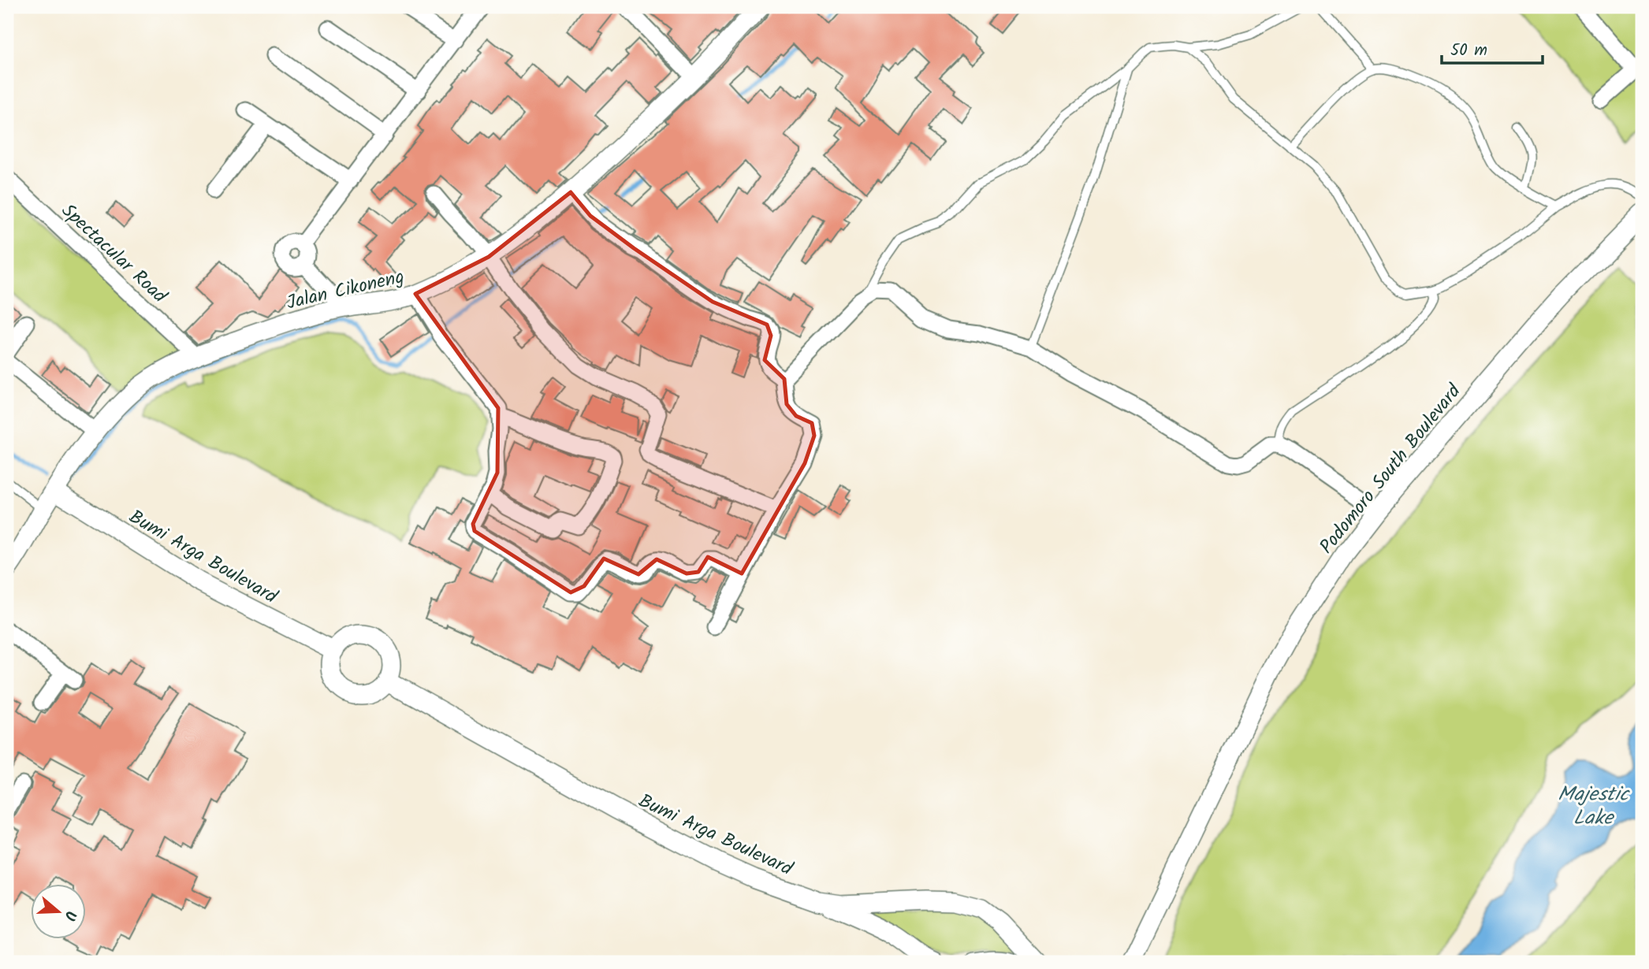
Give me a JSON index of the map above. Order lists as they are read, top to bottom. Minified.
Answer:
{"streets":{"street":["Spectacular Road","Jalan Cikoneng","Podomoro South Boulevard","Bumi Arga Boulevard"]},"crossings":[["Spectacular Road","Jalan Cikoneng"],["Jalan Cikoneng","Bumi Arga Boulevard"]],"water":["Majestic Lake"],"scale_bar":"50 m","north":"right"}
